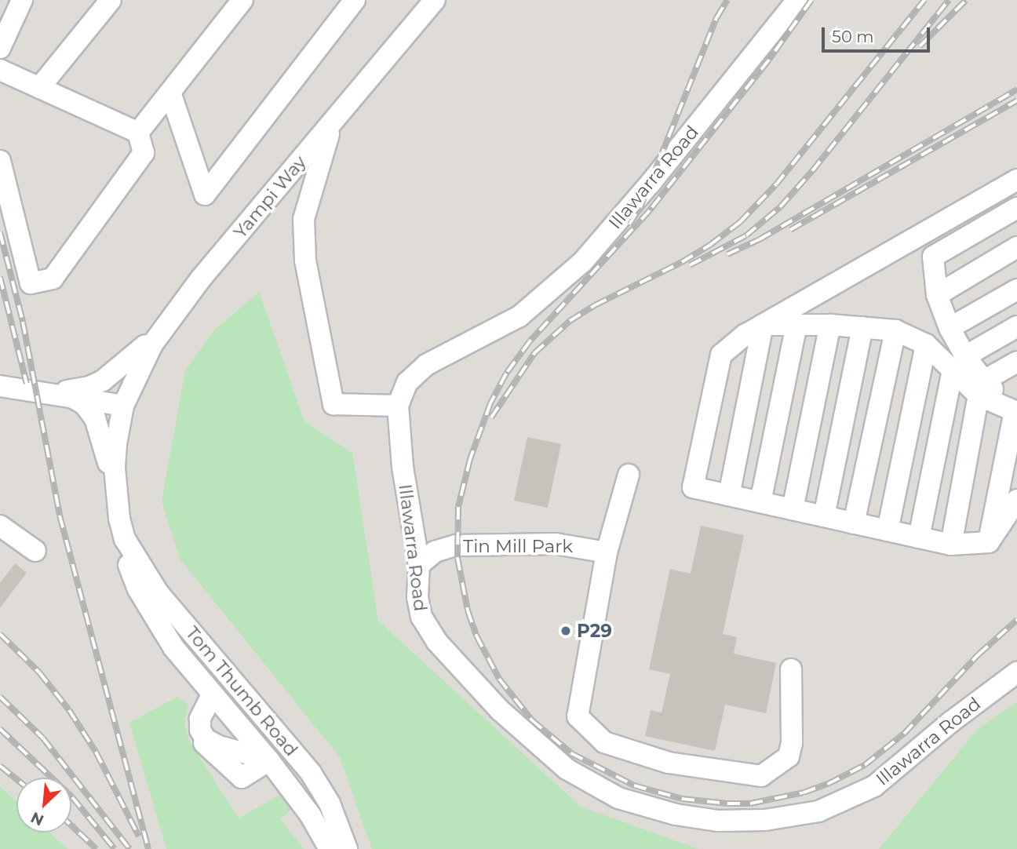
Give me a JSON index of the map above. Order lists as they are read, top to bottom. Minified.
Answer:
{"streets":{"street":["Illawarra Road","Yampi Way","Tin Mill Park","Tom Thumb Road"]},"crossings":[["Illawarra Road","Tin Mill Park"],["Yampi Way","Tom Thumb Road"]],"places":["P29"],"scale_bar":"50 m","north":"bottom left"}
